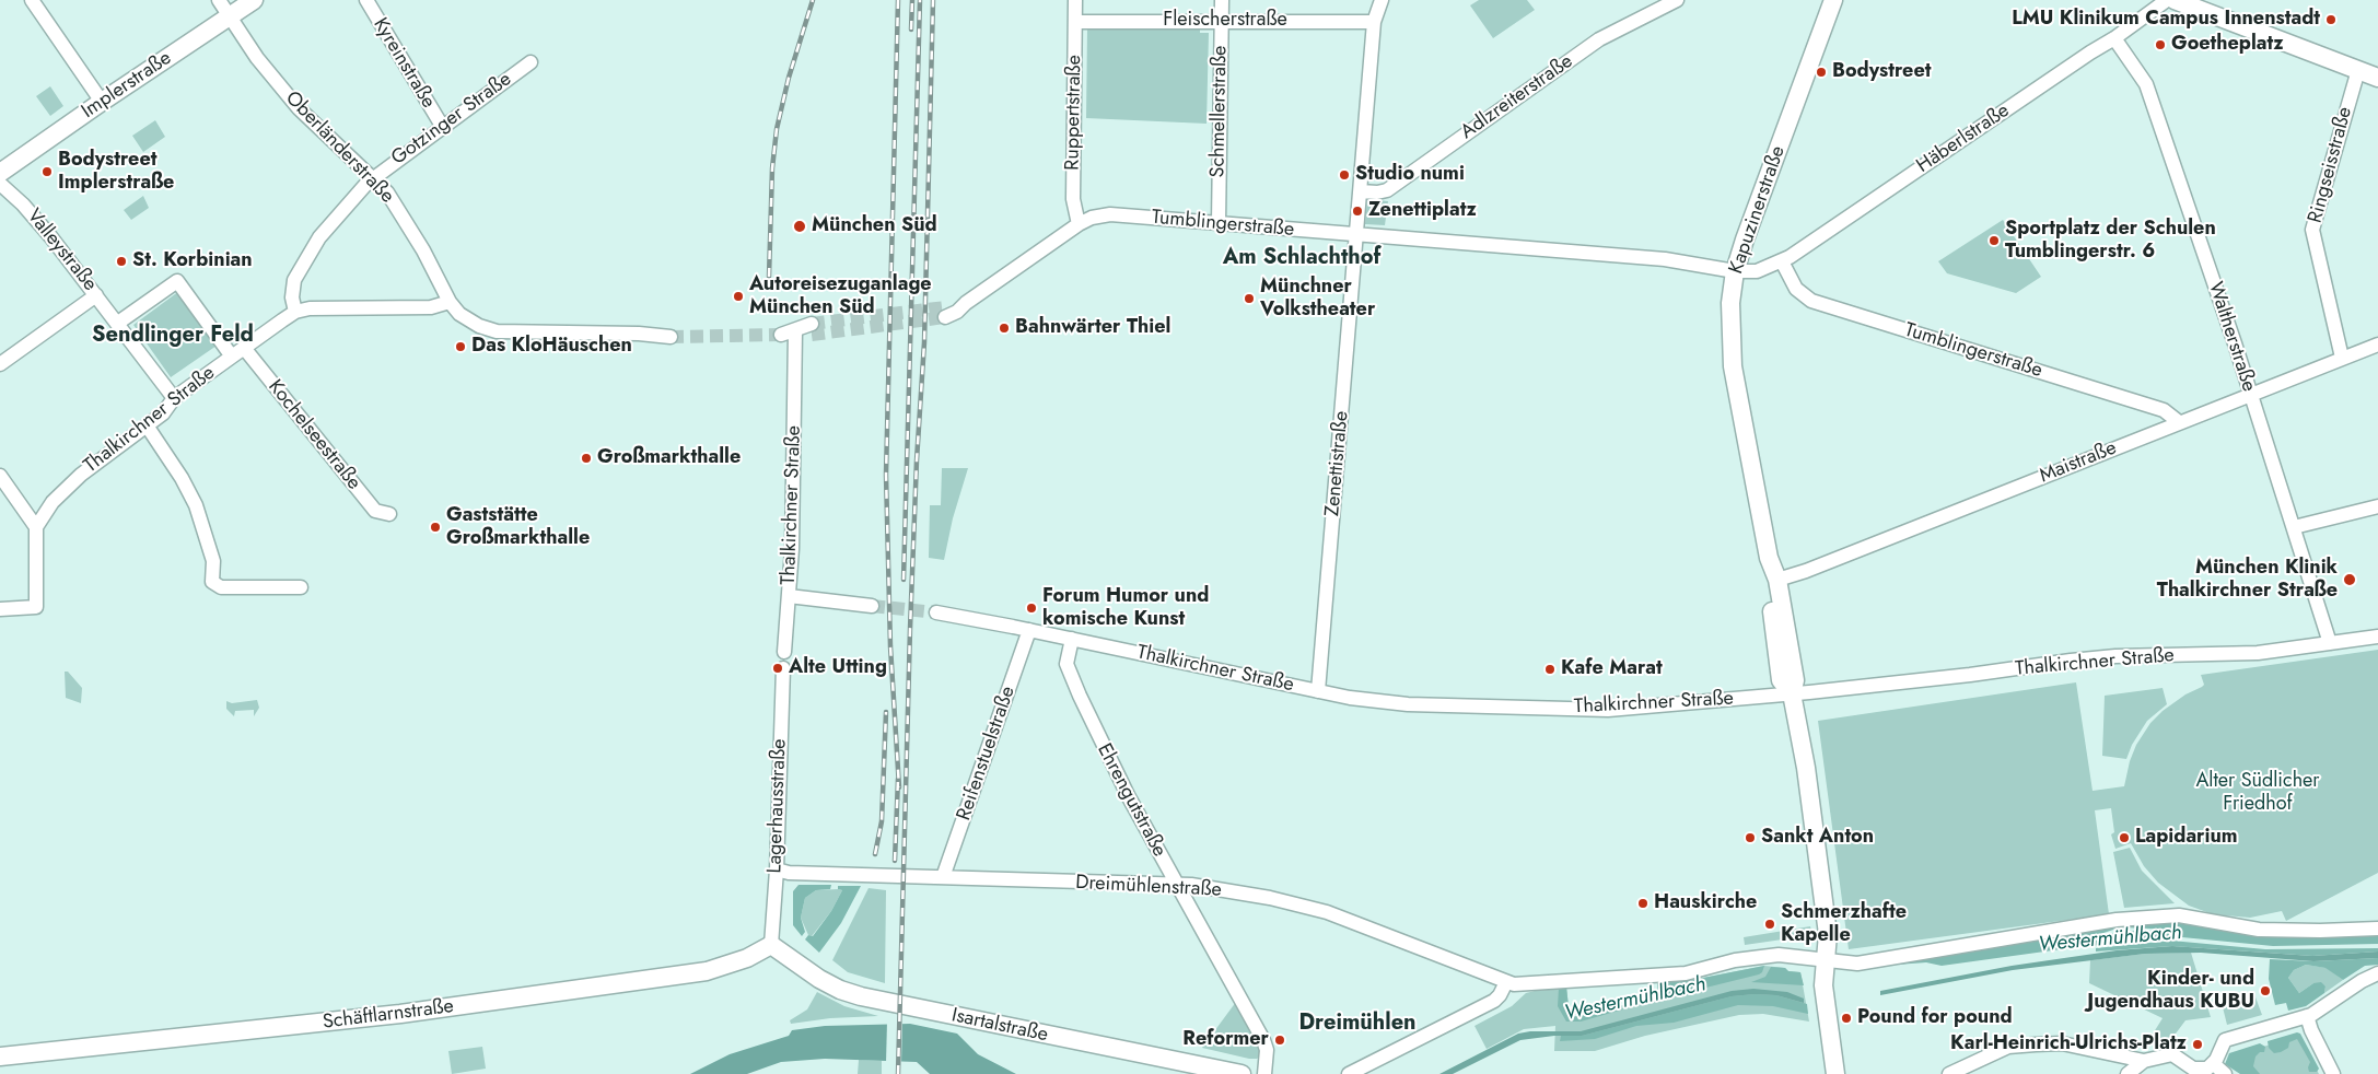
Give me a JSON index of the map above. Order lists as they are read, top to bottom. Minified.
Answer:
{"streets":{"main road":["Implerstraße","Kapuzinerstraße","Schäftlarnstraße","Isartalstraße"],"street":["Fleischerstraße","Kyreinstraße","Adlzreiterstraße","Schmellerstraße","Ruppertstraße","Gotzinger Straße","Häberlstraße","Oberländerstraße","Ringseisstraße","Tumblingerstraße","Valleystraße","Waltherstraße","Thalkirchner Straße","Kochelseestraße","Maistraße","Zenettistraße","Reifenstuelstraße","Ehrengutstraße","Lagerhausstraße","Dreimühlenstraße"]},"crossings":[["Fleischerstraße","Schmellerstraße"],["Fleischerstraße","Ruppertstraße"],["Kyreinstraße","Gotzinger Straße"],["Implerstraße","Oberländerstraße"],["Schmellerstraße","Tumblingerstraße"],["Ruppertstraße","Tumblingerstraße"],["Gotzinger Straße","Oberländerstraße"],["Gotzinger Straße","Thalkirchner Straße"],["Häberlstraße","Kapuzinerstraße"],["Häberlstraße","Tumblingerstraße"],["Häberlstraße","Waltherstraße"],["Oberländerstraße","Thalkirchner Straße"],["Ringseisstraße","Maistraße"],["Kapuzinerstraße","Tumblingerstraße"],["Kapuzinerstraße","Thalkirchner Straße"],["Kapuzinerstraße","Maistraße"],["Tumblingerstraße","Maistraße"],["Tumblingerstraße","Zenettistraße"],["Valleystraße","Thalkirchner Straße"],["Waltherstraße","Thalkirchner Straße"],["Waltherstraße","Maistraße"],["Thalkirchner Straße","Kochelseestraße"],["Thalkirchner Straße","Zenettistraße"],["Thalkirchner Straße","Reifenstuelstraße"],["Thalkirchner Straße","Ehrengutstraße"],["Reifenstuelstraße","Dreimühlenstraße"],["Ehrengutstraße","Dreimühlenstraße"],["Lagerhausstraße","Dreimühlenstraße"],["Lagerhausstraße","Schäftlarnstraße"],["Lagerhausstraße","Isartalstraße"],["Schäftlarnstraße","Isartalstraße"]],"districts":["Am Schlachthof","Sendlinger Feld","Dreimühlen"],"water":["Westermühlbach"],"parks":["Alter Südlicher Friedhof"],"places":["LMU Klinikum Campus Innenstadt","Goetheplatz","Bodystreet","Bodystreet Implerstraße","Studio numi","Zenettiplatz","München Süd","Sportplatz der Schulen Tumblingerstr. 6","St. Korbinian","Autoreisezuganlage München Süd","Münchner Volkstheater","Bahnwärter Thiel","Das KloHäuschen","Großmarkthalle","Gaststätte Großmarkthalle","München Klinik Thalkirchner Straße","Forum Humor und komische Kunst","Alte Utting","Kafe Marat","Sankt Anton","Lapidarium","Hauskirche","Schmerzhafte Kapelle","Kinder- und Jugendhaus KUBU","Pound for pound","Reformer","Karl-Heinrich-Ulrichs-Platz"]}
